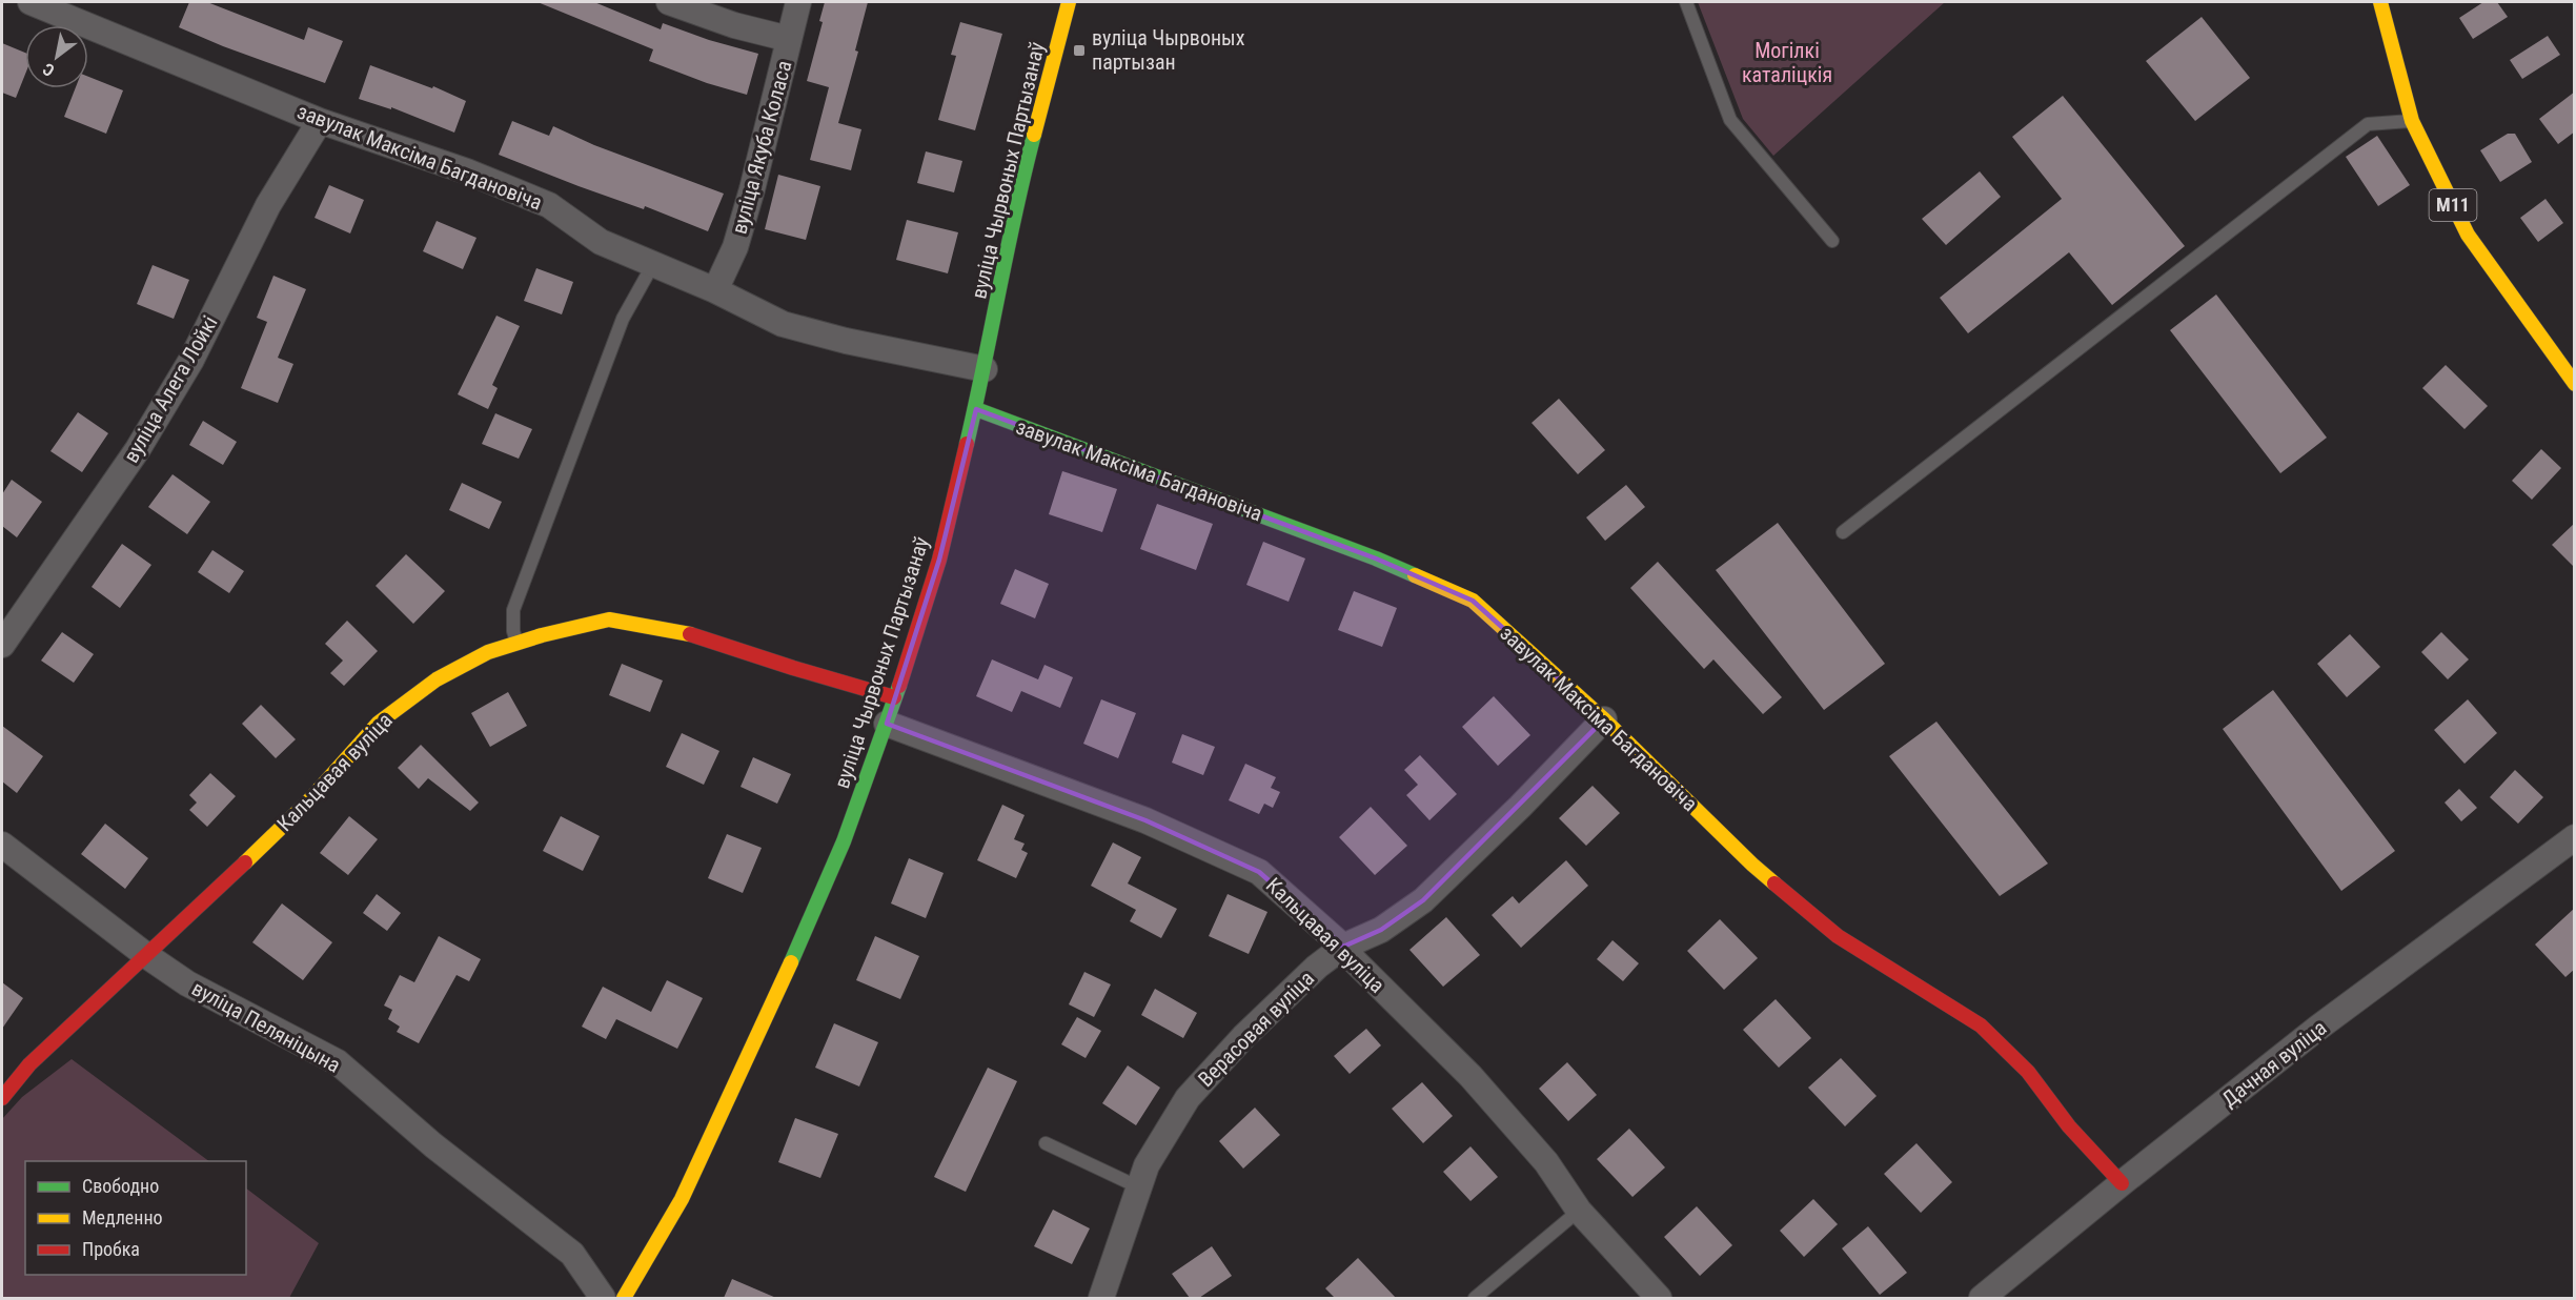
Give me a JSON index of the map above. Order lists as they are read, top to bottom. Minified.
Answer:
{"streets":{"main road":["завулак Максіма Багдановіча","вуліца Чырвоных Партызанаў","М11","Кальцавая вуліца"],"street":["вуліца Якуба Коласа","вуліца Алега Лойкі","вуліца Пеляніцына","Верасовая вуліца","Дачная вуліца"]},"crossings":[["вуліца Якуба Коласа","завулак Максіма Багдановіча"],["завулак Максіма Багдановіча","вуліца Чырвоных Партызанаў"],["завулак Максіма Багдановіча","вуліца Алега Лойкі"],["завулак Максіма Багдановіча","Верасовая вуліца"],["завулак Максіма Багдановіча","Дачная вуліца"],["вуліца Чырвоных Партызанаў","Кальцавая вуліца"],["Кальцавая вуліца","вуліца Пеляніцына"],["Кальцавая вуліца","Верасовая вуліца"]],"parks":["Могілкі каталіцкія"],"places":{"transit":["вуліца Чырвоных партызан"]},"legend":["Свободно","Медленно","Пробка"],"north":"bottom left"}
